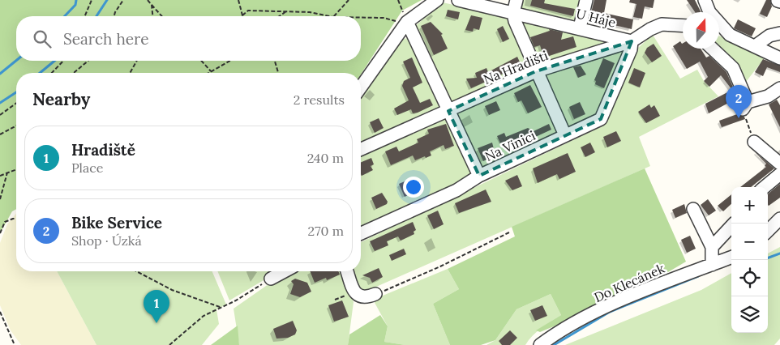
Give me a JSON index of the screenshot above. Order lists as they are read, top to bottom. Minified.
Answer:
{"streets":{"street":["U Háje","Na Hradišti","Na Vinici","Do Klecánek"]},"crossings":[["U Háje","Na Hradišti"],["U Háje","Na Vinici"],["Na Hradišti","Na Vinici"]],"north":"top","page":{"search":"Search here","heading":["Nearby","2 results"],"pins":["2","1"],"list":[{"mark":"1","name":"Hradiště","note":"Place","value":"240 m"},{"mark":"2","name":"Bike Service","note":"Shop · Úzká","value":"270 m"}],"map_buttons":["+","−"]}}
